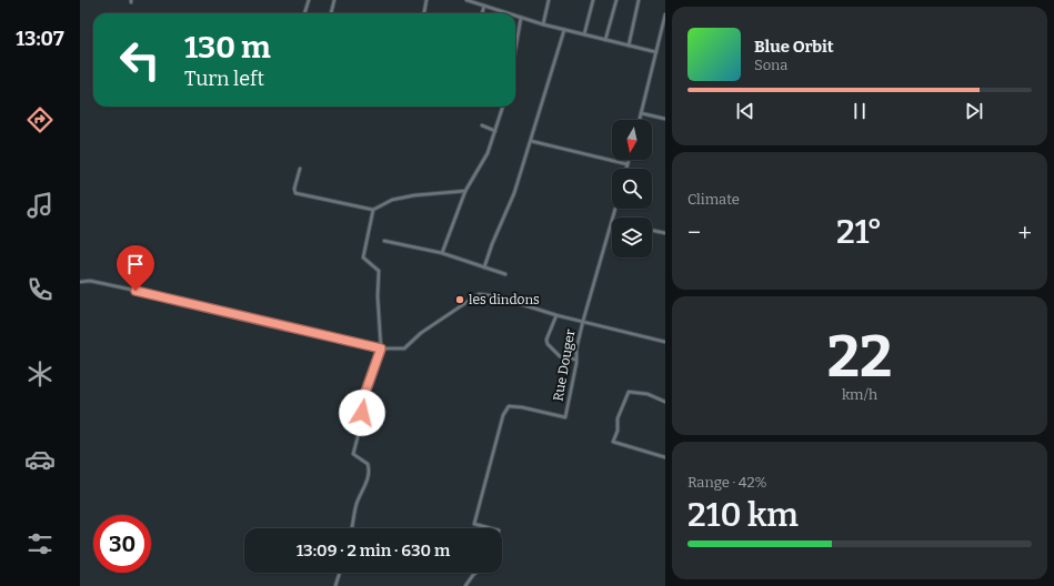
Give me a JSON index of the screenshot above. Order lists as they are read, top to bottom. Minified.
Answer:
{"streets":{"street":["Rue Douger"]},"places":["les dindons"],"north":"bottom","page":{"tabs":"13:07","turn":["130 m","Turn left"],"song":["Blue Orbit","Sona"],"tile":["Climate",["22","km/h"],["Range · 42%","210 km"]],"heat":["−","21°","+"],"limit":"30","trip":"13:09 · 2 min · 630 m"}}
